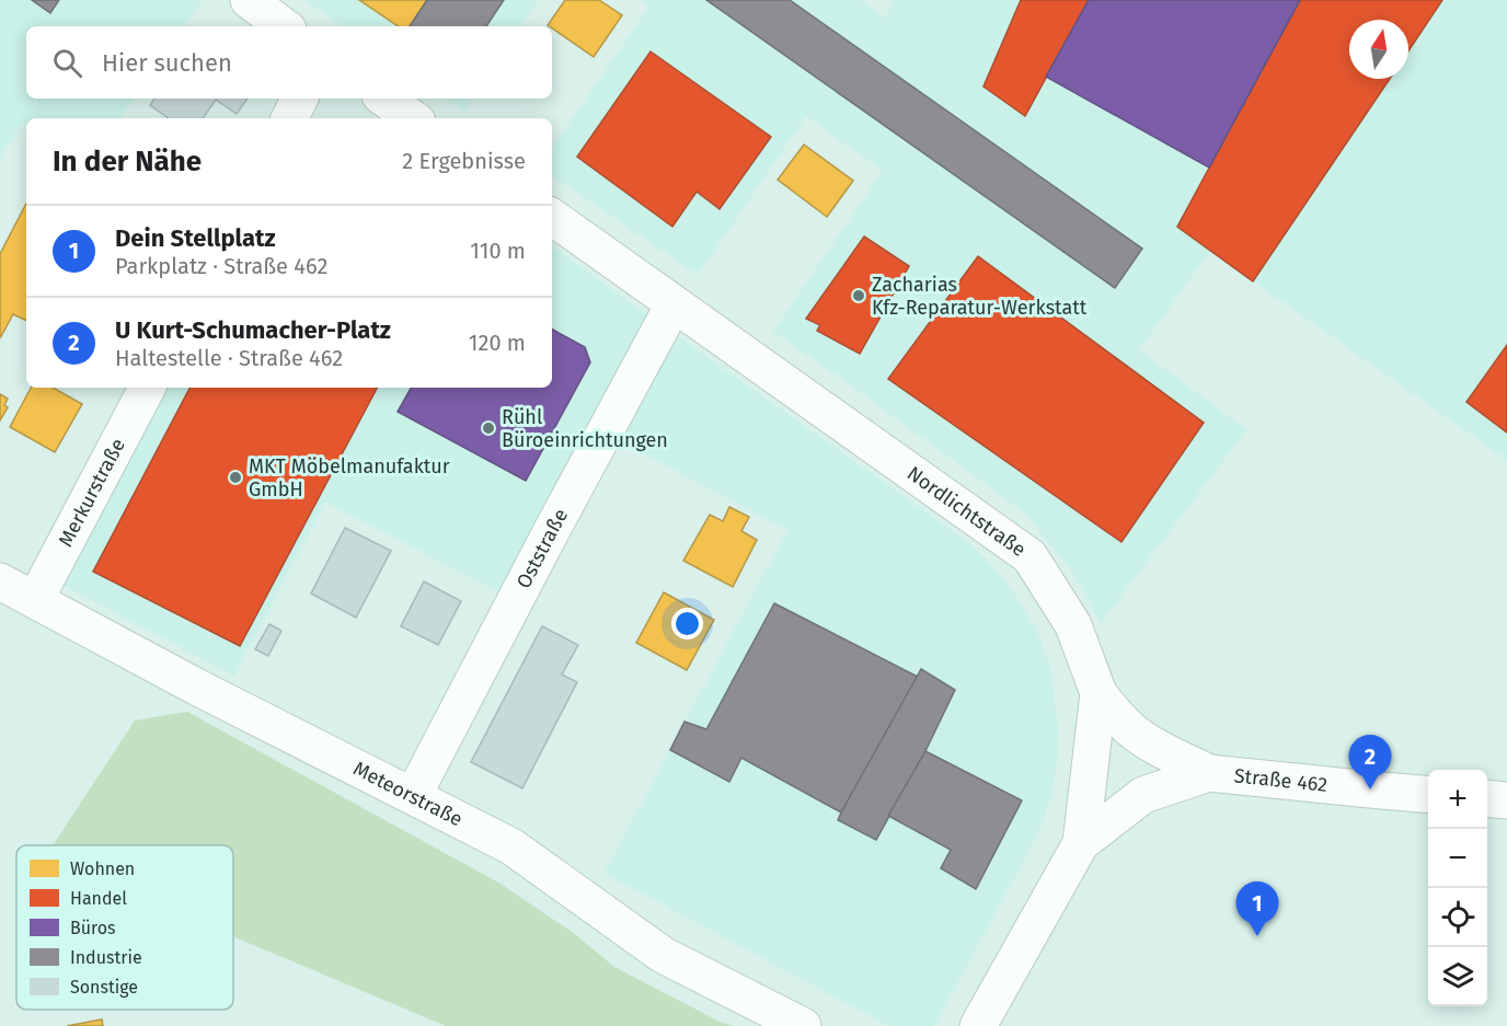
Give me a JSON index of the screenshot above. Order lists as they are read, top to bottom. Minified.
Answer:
{"streets":{"street":["Merkurstraße","Nordlichtstraße","Oststraße","Straße 462","Meteorstraße"]},"crossings":[["Merkurstraße","Meteorstraße"],["Nordlichtstraße","Oststraße"],["Nordlichtstraße","Straße 462"],["Oststraße","Meteorstraße"]],"places":["Zacharias Kfz-Reparatur-Werkstatt","Rühl Büroeinrichtungen","MKT Möbelmanufaktur GmbH"],"legend":["Wohnen","Handel","Büros","Industrie","Sonstige"],"north":"top","page":{"search":"Hier suchen","heading":["In der Nähe","2 Ergebnisse"],"list":[{"mark":"1","name":"Dein Stellplatz","note":"Parkplatz · Straße 462","value":"110 m"},{"mark":"2","name":"U Kurt-Schumacher-Platz","note":"Haltestelle · Straße 462","value":"120 m"}],"pins":["2","1"],"map_buttons":["+","−"]}}
